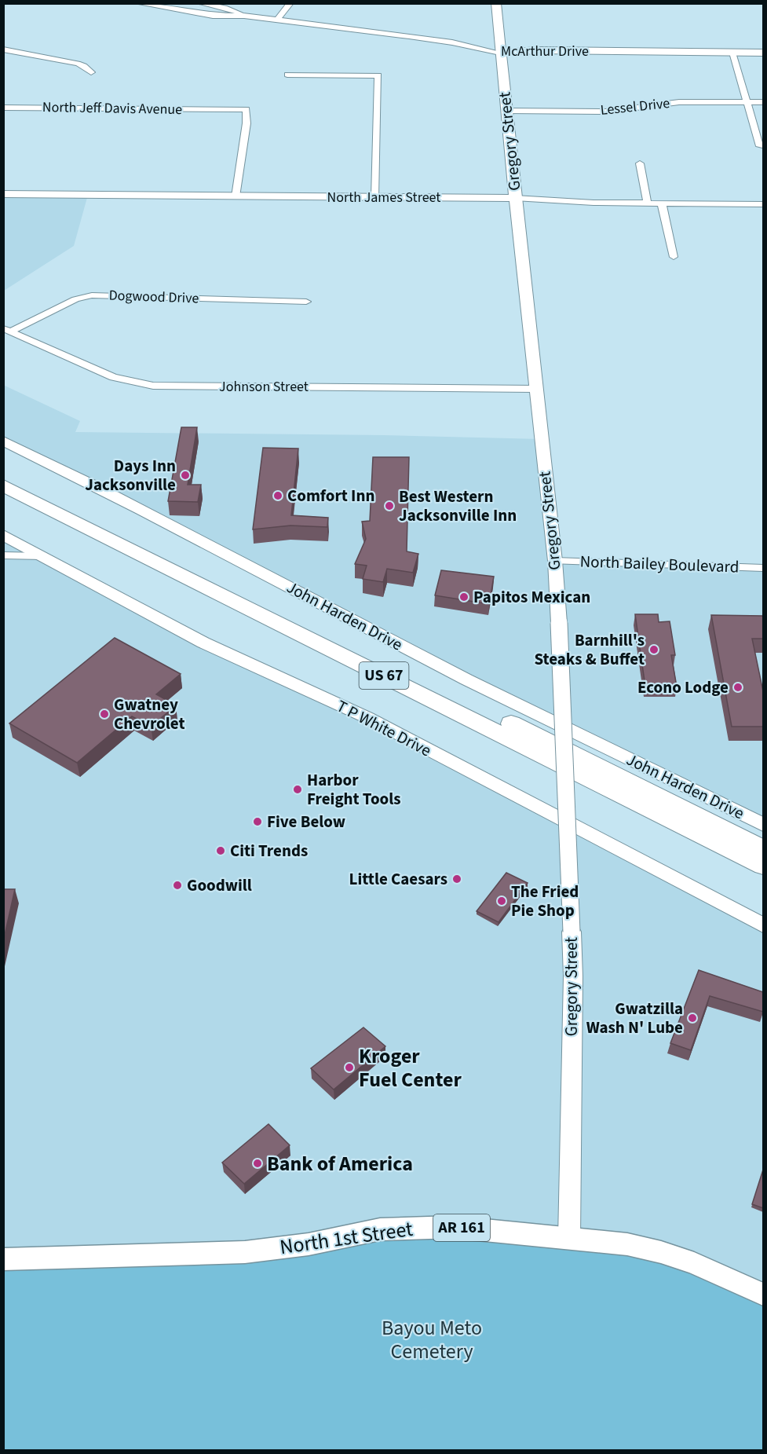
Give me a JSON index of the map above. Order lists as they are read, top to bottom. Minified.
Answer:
{"streets":{"highway":["US 67"],"main road":["AR 161","North 1st Street"],"street":["McArthur Drive","Lessel Drive","North Jeff Davis Avenue","Gregory Street","North James Street","Dogwood Drive","Johnson Street","North Bailey Boulevard","John Harden Drive","T P White Drive"]},"crossings":[["McArthur Drive","Gregory Street"],["Lessel Drive","Gregory Street"],["North Jeff Davis Avenue","North James Street"],["Gregory Street","North James Street"],["Gregory Street","Johnson Street"],["Gregory Street","North Bailey Boulevard"],["Gregory Street","North 1st Street"],["Dogwood Drive","Johnson Street"]],"parks":["Bayou Meto Cemetery"],"places":["Days Inn Jacksonville","Comfort Inn","Best Western Jacksonville Inn","Papitos Mexican","Barnhill's Steaks & Buffet","Econo Lodge","Gwatney Chevrolet","Harbor Freight Tools","Five Below","Citi Trends","Little Caesars","Goodwill","The Fried Pie Shop","Gwatzilla Wash N' Lube","Kroger Fuel Center","Bank of America"]}
